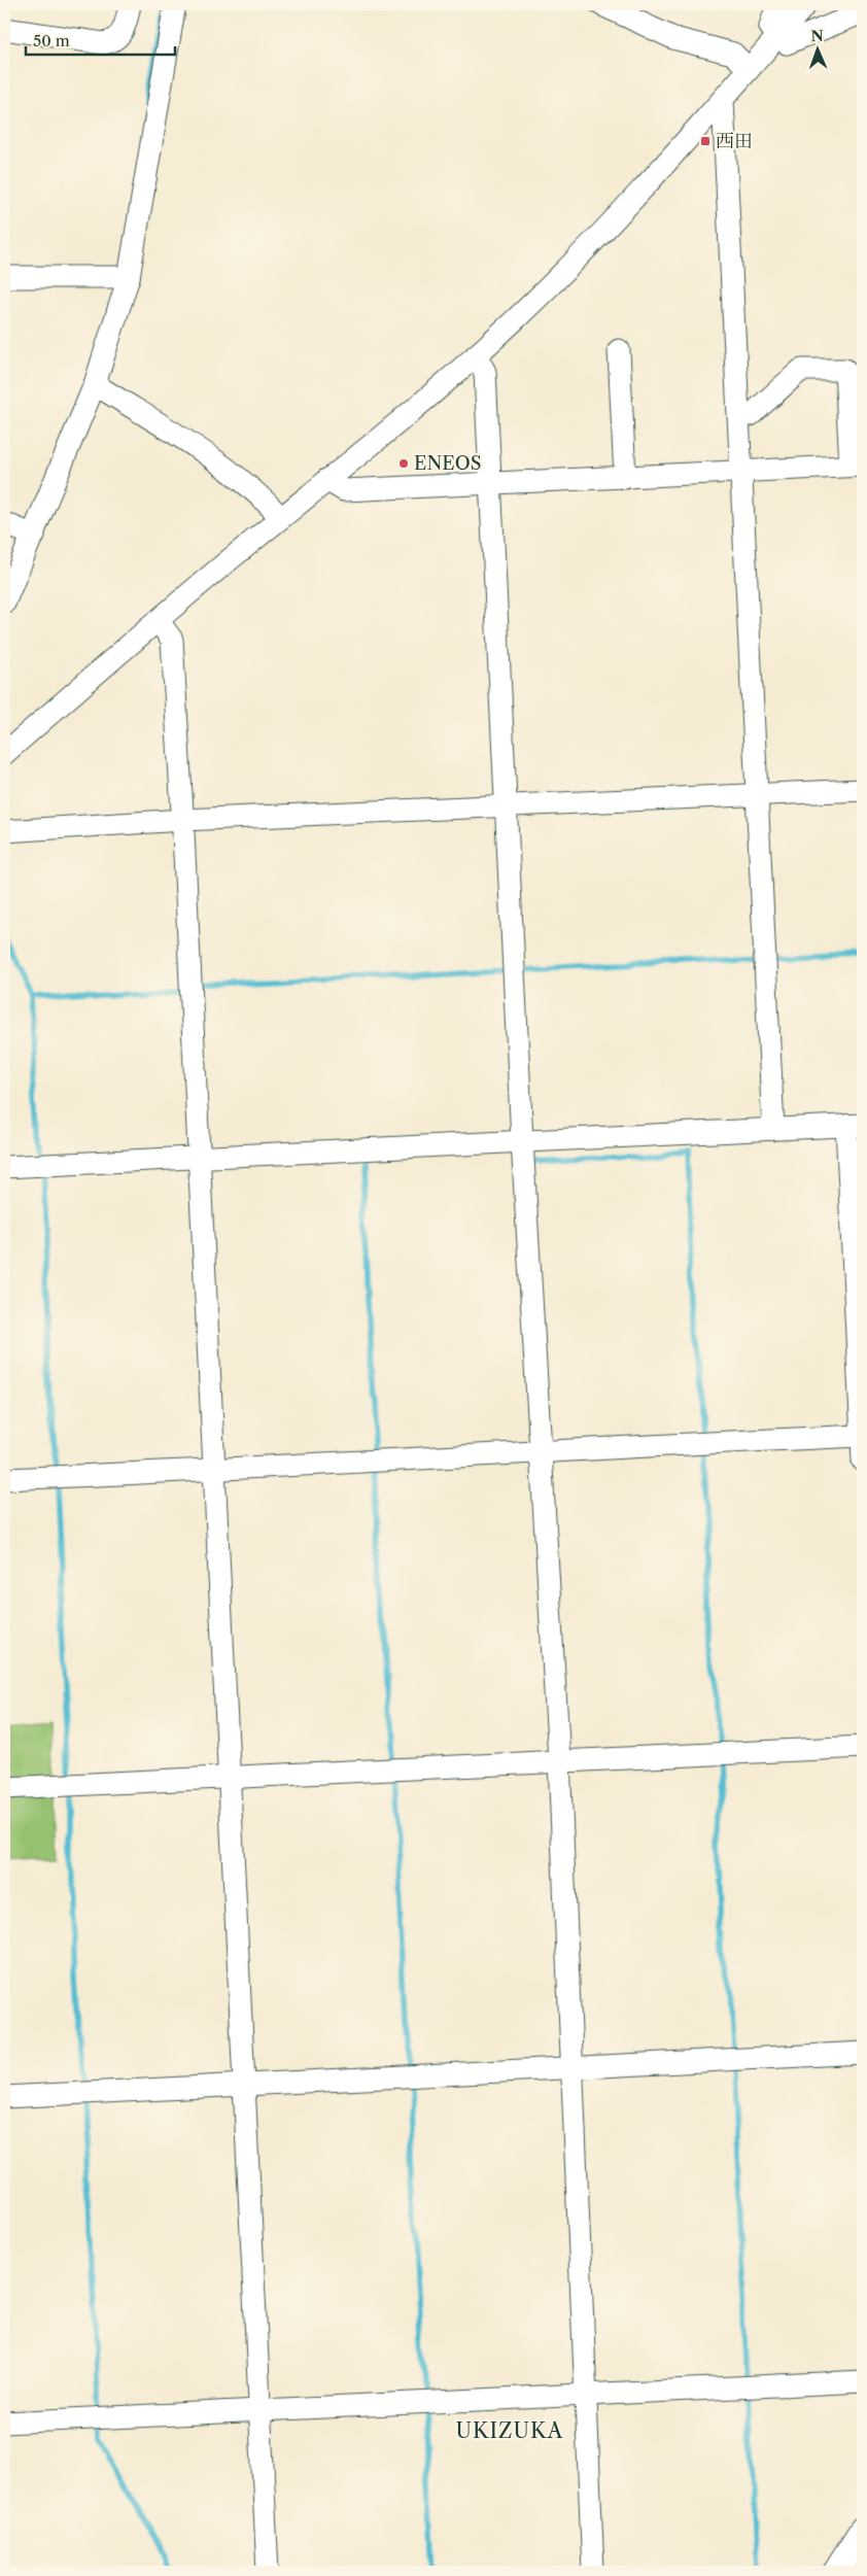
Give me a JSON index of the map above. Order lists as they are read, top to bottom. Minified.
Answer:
{"districts":["UKIZUKA"],"places":{"transit":["西田"],"other":["ENEOS"]},"scale_bar":"50 m","north":"top"}
